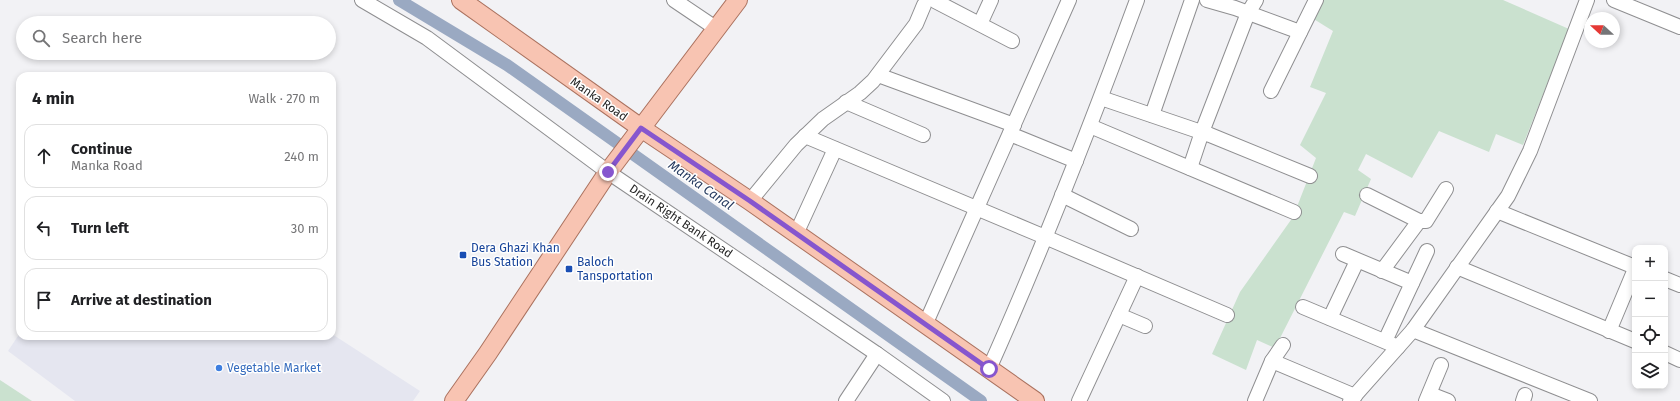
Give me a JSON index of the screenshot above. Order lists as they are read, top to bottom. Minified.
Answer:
{"streets":{"main road":["Manka Road"],"street":["Drain Right Bank Road"]},"water":["Manka Canal"],"places":{"transit":["Dera Ghazi Khan Bus Station","Baloch Tansportation"],"other":["Vegetable Market"]},"north":"left","page":{"search":"Search here","heading":["4 min","Walk · 270 m"],"list":[["Continue","Manka Road","240 m"],["Turn left","30 m"],"Arrive at destination"],"map_buttons":["+","−"]}}
